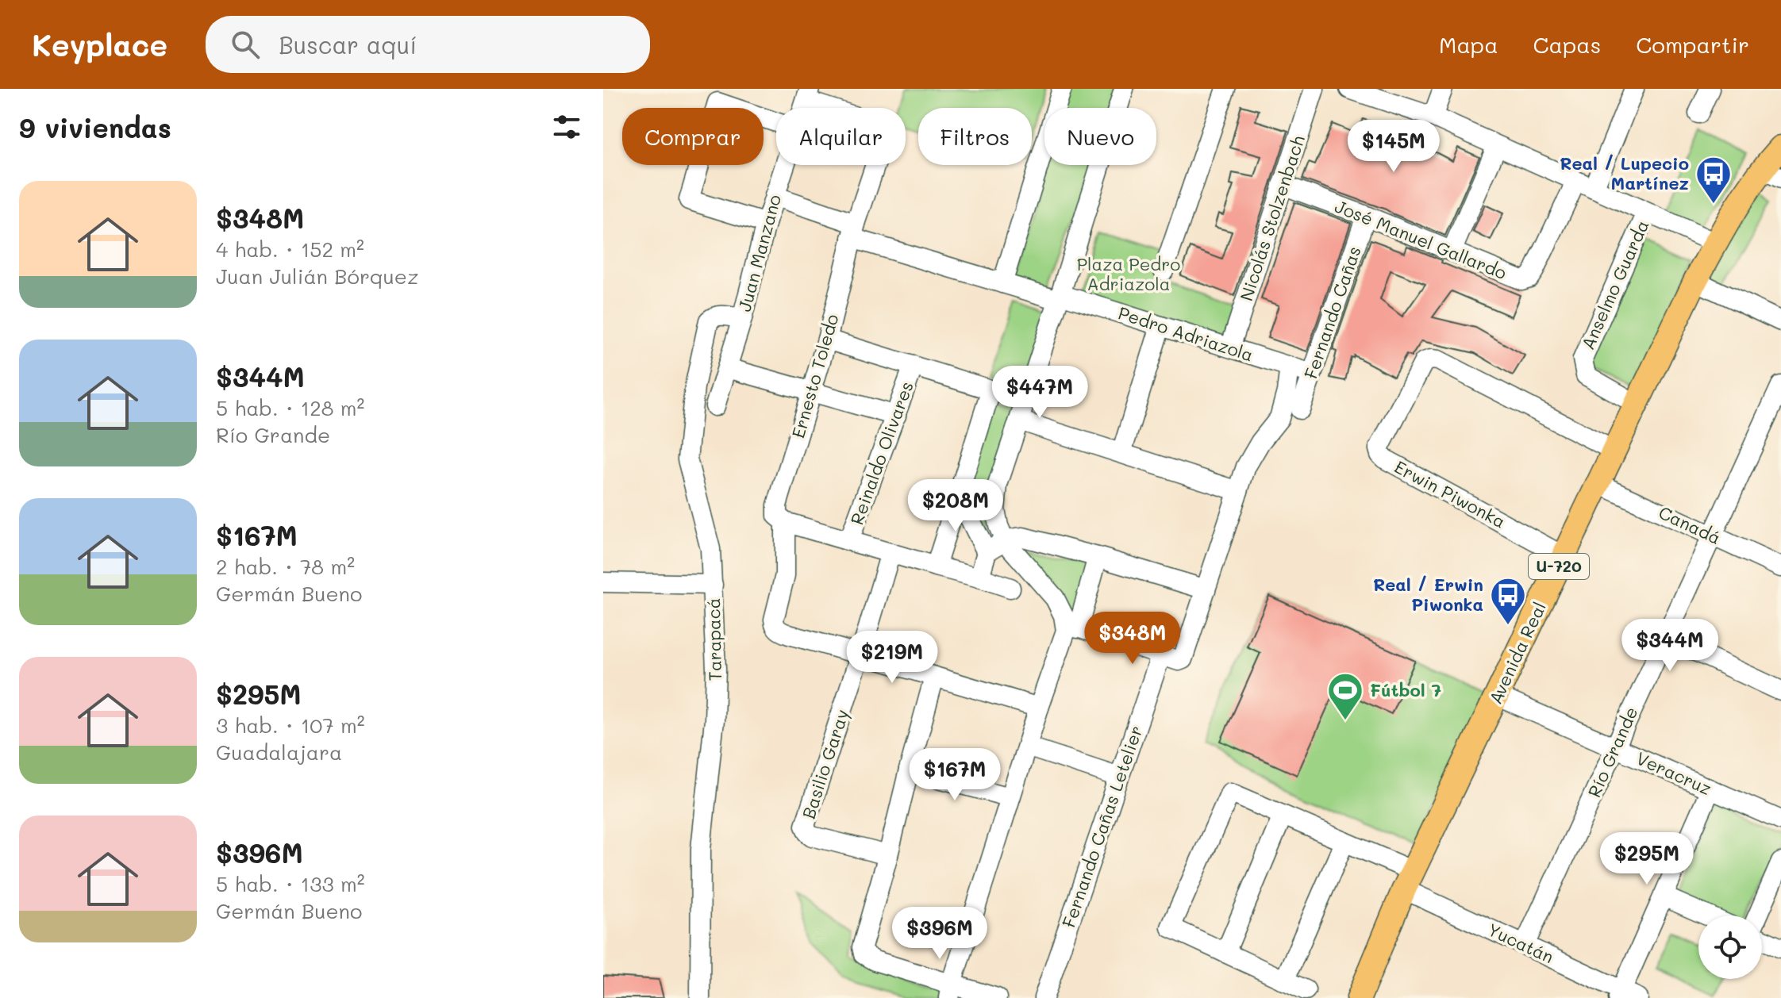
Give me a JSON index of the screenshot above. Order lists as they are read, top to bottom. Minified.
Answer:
{"streets":{"main road":["U-720","Avenida Real"],"street":["Nicolás Stolzenbach","José Manuel Gallardo","Juan Manzano","Anselmo Guarda","Fernando Cañas","Pedro Adriazola","Ernesto Toledo","Reinaldo Olivares","Erwin Piwonka","Canadá","Tarapacá","Río Grande","Basilio Garay","Veracruz","Fernando Cañas Letelier","Yucatán"]},"crossings":[["Nicolás Stolzenbach","José Manuel Gallardo"],["Nicolás Stolzenbach","Pedro Adriazola"],["José Manuel Gallardo","Fernando Cañas"],["Juan Manzano","Pedro Adriazola"],["Juan Manzano","Tarapacá"],["Anselmo Guarda","Avenida Real"],["Fernando Cañas","Pedro Adriazola"],["Pedro Adriazola","Ernesto Toledo"],["Ernesto Toledo","Basilio Garay"],["Erwin Piwonka","Avenida Real"],["Canadá","Avenida Real"],["Canadá","Río Grande"],["Avenida Real","Veracruz"],["Avenida Real","Yucatán"],["Río Grande","Veracruz"],["Río Grande","Yucatán"]],"parks":["Plaza Pedro Adriazola"],"places":{"bus stop":["Real / Lupecio Martínez","Real / Erwin Piwonka"],"sports":["Fútbol 7"]},"page":{"header":"Keyplace","search":"Buscar aquí","nav":["Mapa","Capas","Compartir"],"heading":"9 viviendas","chip":["Comprar","Alquilar","Filtros","Nuevo"],"price":["$145M","$447M","$208M","$348M","$344M","$219M","$167M","$295M","$396M"],"list":[{"name":"$348M","note":"4 hab. · 152 m² · Juan Julián Bórquez"},{"name":"$344M","note":"5 hab. · 128 m² · Río Grande"},{"name":"$167M","note":"2 hab. · 78 m² · Germán Bueno"},{"name":"$295M","note":"3 hab. · 107 m² · Guadalajara"},{"name":"$396M","note":"5 hab. · 133 m² · Germán Bueno"}]}}
